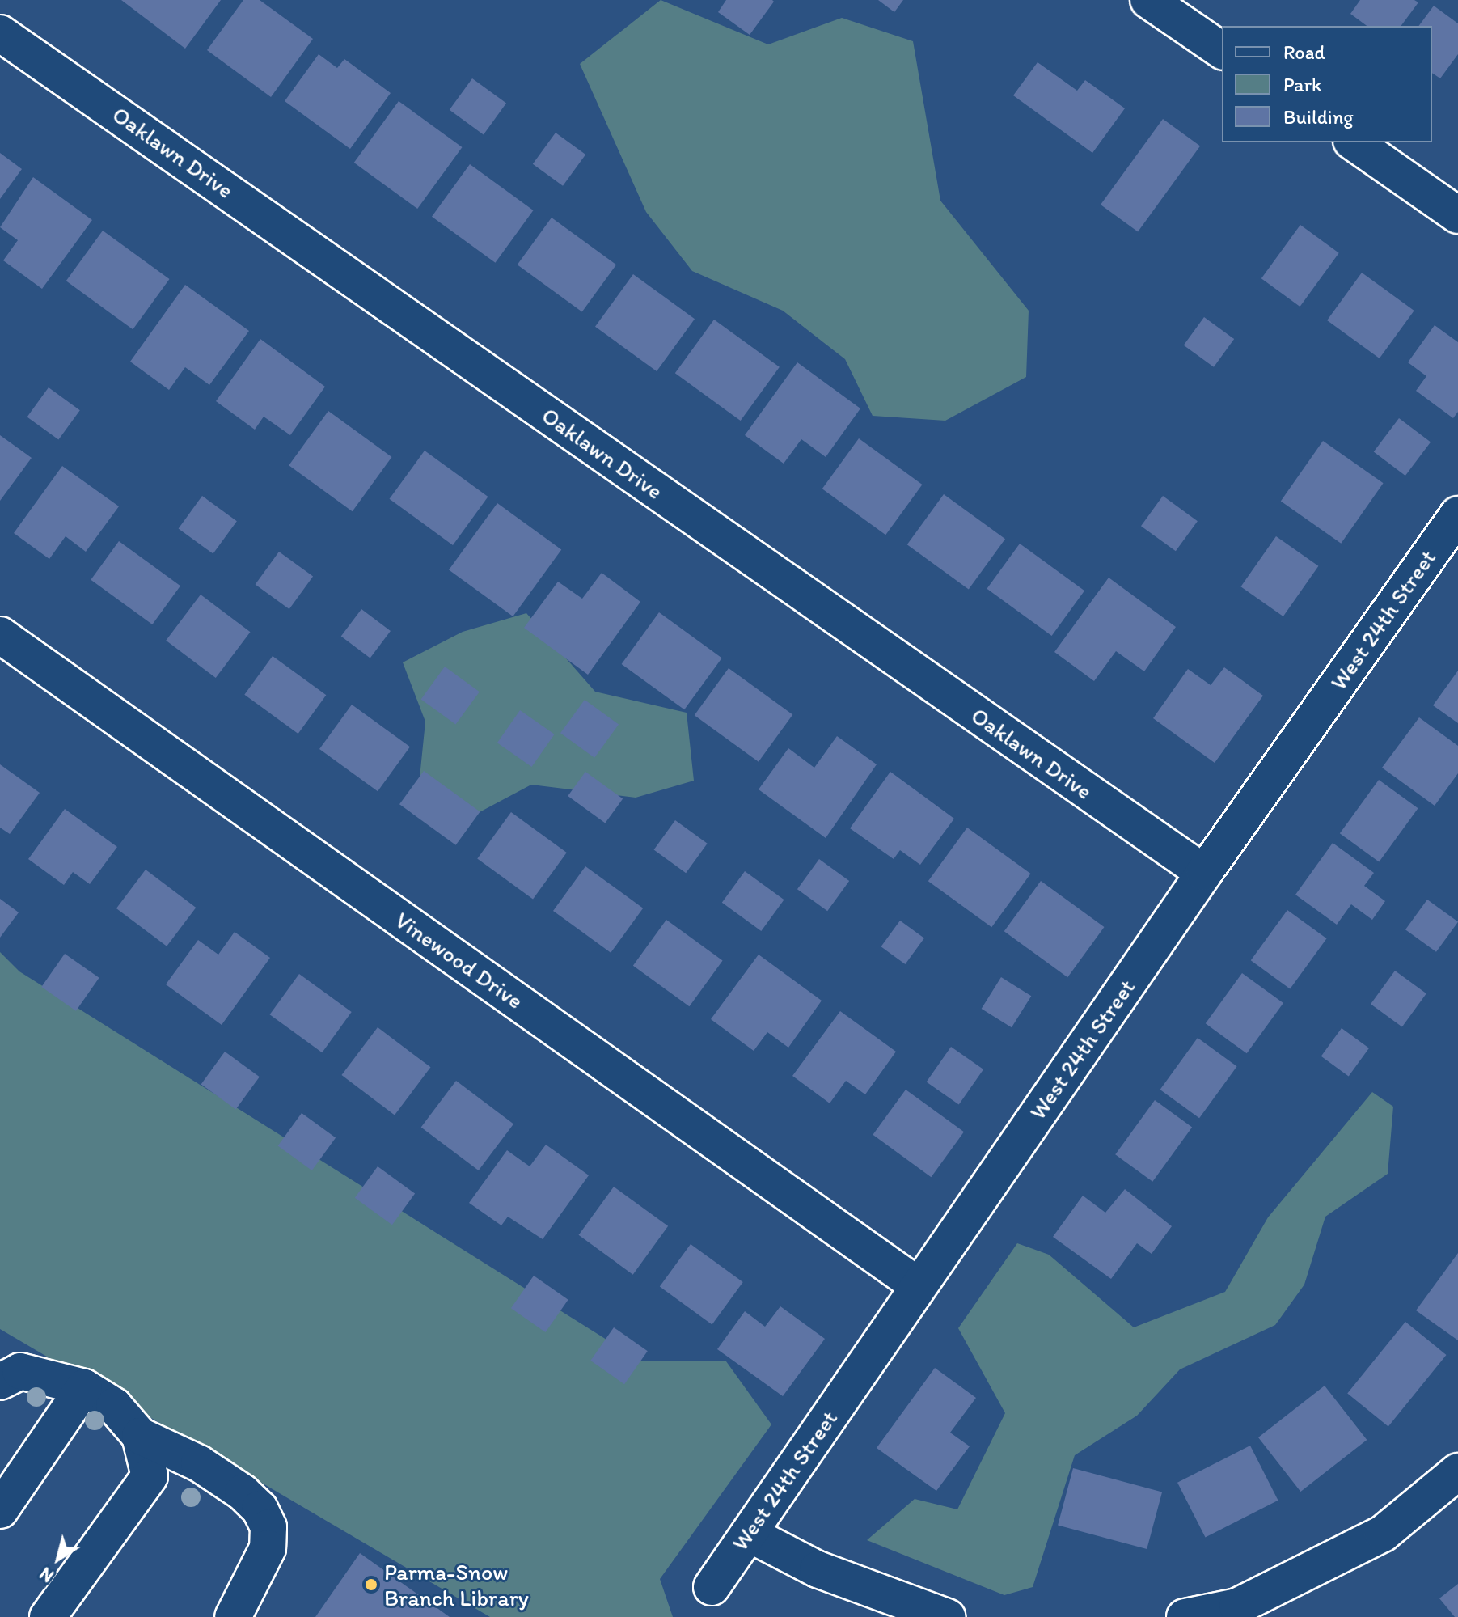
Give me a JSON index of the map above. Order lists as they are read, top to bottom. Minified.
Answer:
{"streets":{"street":["Oaklawn Drive","West 24th Street","Vinewood Drive"]},"crossings":[["Oaklawn Drive","West 24th Street"],["West 24th Street","Vinewood Drive"]],"places":["Parma-Snow Branch Library"],"legend":["Road","Park","Building"],"north":"bottom left"}
